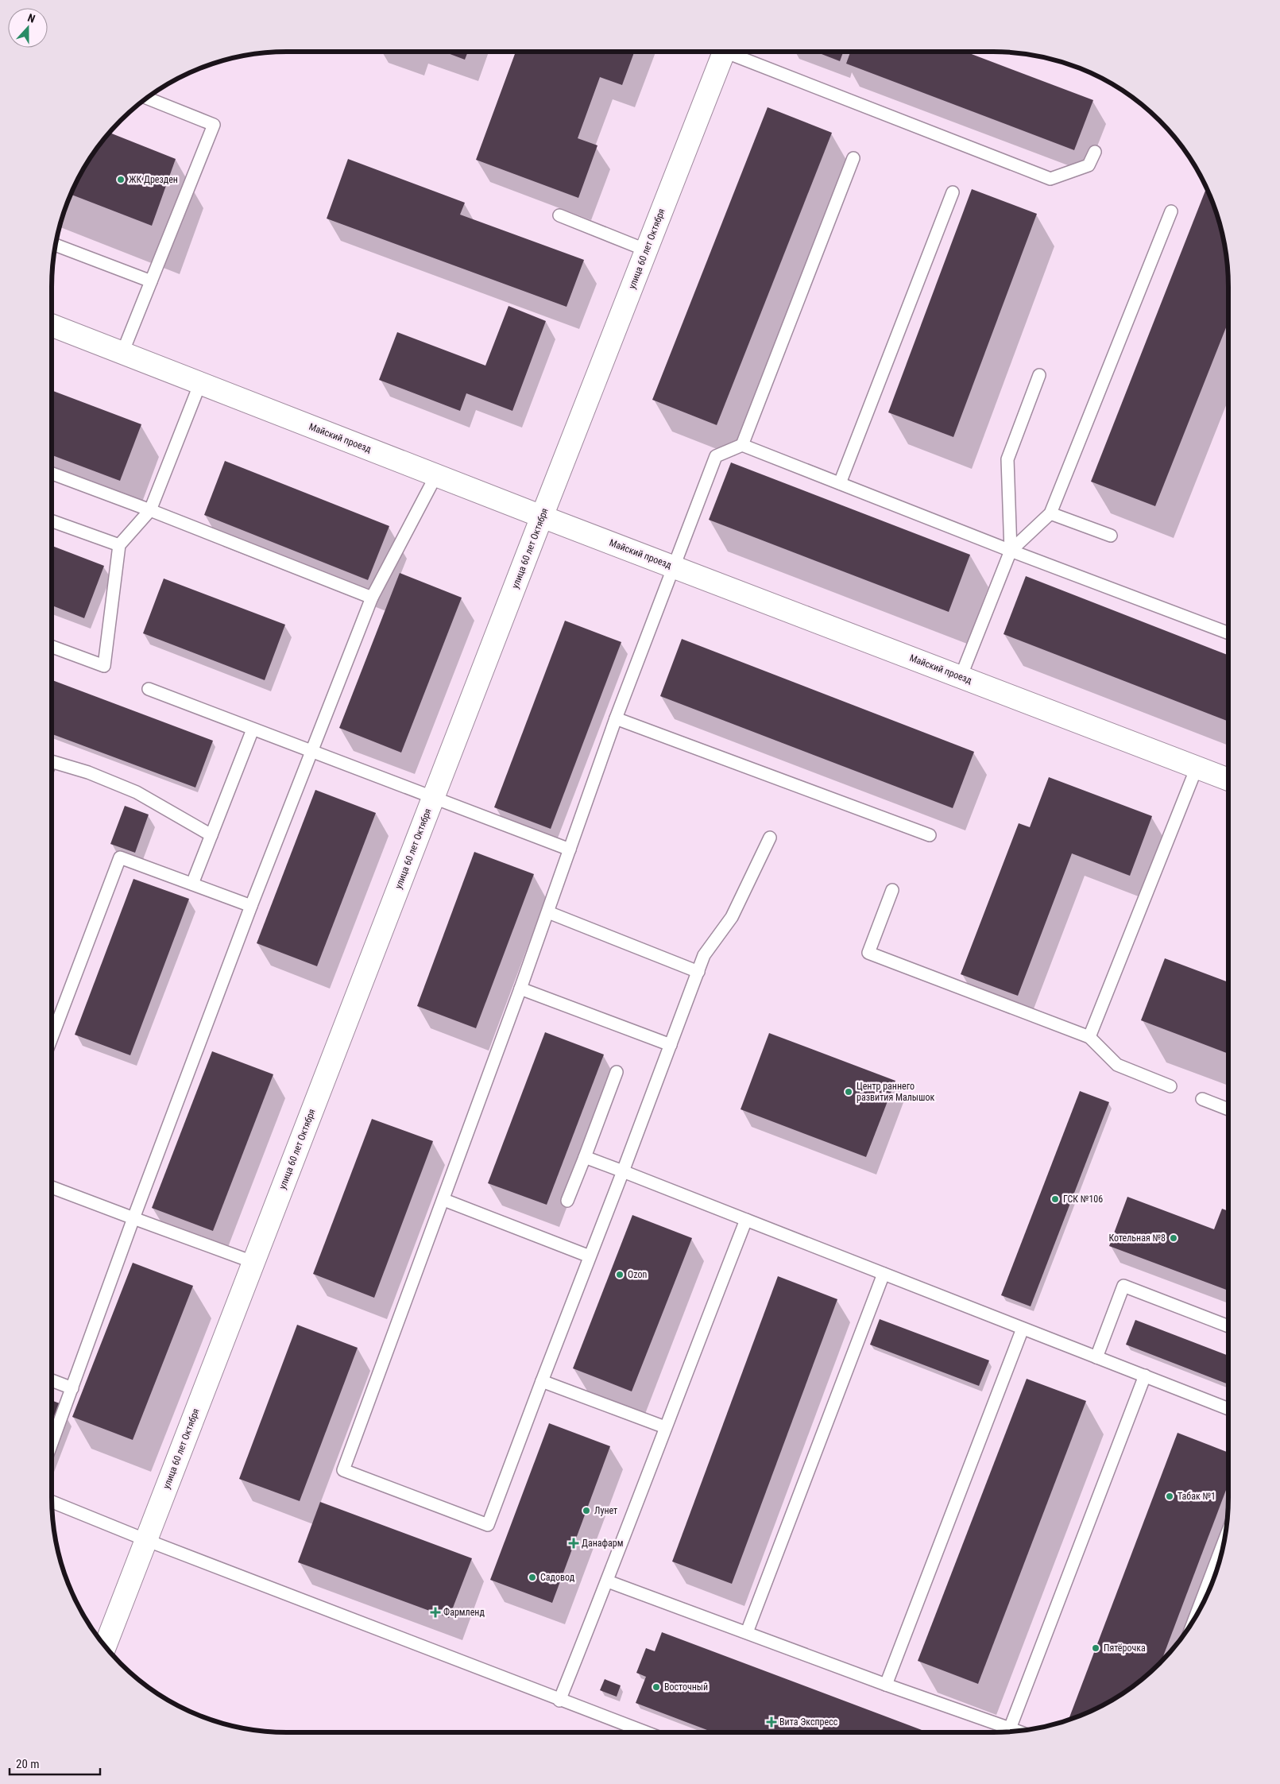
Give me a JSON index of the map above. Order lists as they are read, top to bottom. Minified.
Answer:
{"streets":{"main road":["улица 60 лет Октября","Майский проезд"]},"crossings":[["улица 60 лет Октября","Майский проезд"]],"places":{"other":["ЖК Дрезден","Центр раннего развития Малышок","ГСК №106","Котельная №8","Ozon","Табак №1","Лунет","Садовод","Пятёрочка","Восточный"],"health":["Данафарм","Фармленд","Вита Экспресс"]},"scale_bar":"20 m","north":"top"}
